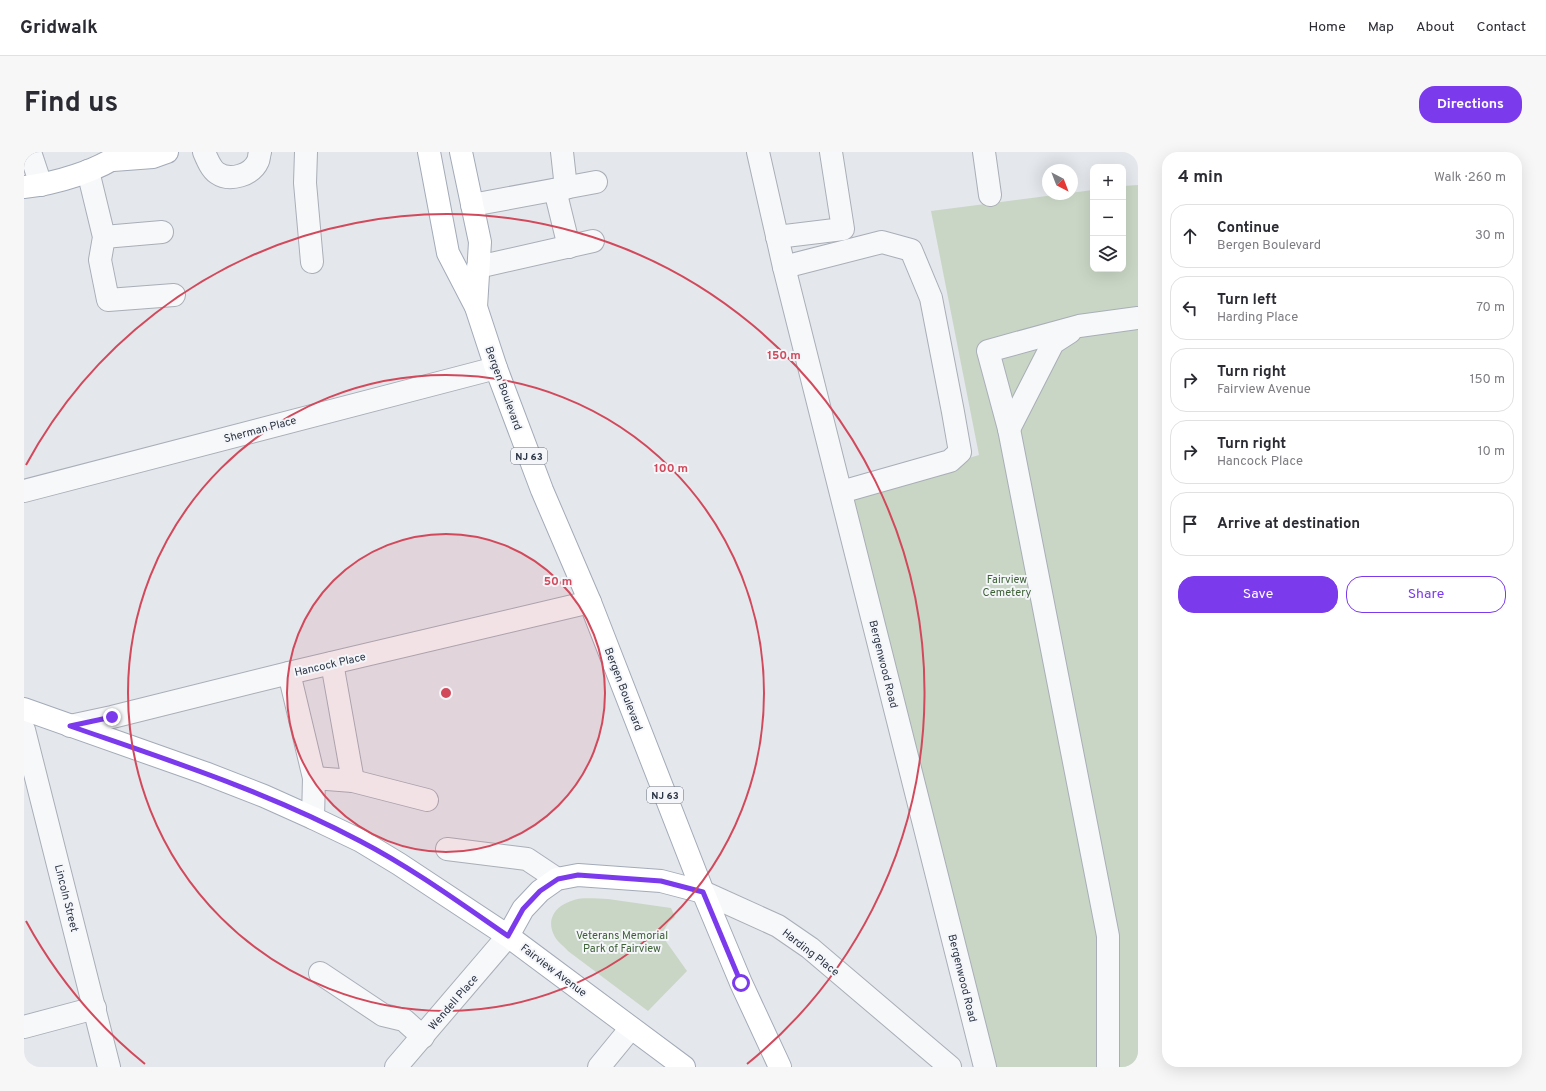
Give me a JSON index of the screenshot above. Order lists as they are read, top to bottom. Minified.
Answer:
{"streets":{"main road":["Bergen Boulevard","NJ 63","Harding Place","Fairview Avenue"],"street":["Sherman Place","Hancock Place","Bergenwood Road","Lincoln Street","Wendell Place"]},"crossings":[["Bergen Boulevard","Sherman Place"],["Bergen Boulevard","Hancock Place"],["Bergen Boulevard","Harding Place"],["Hancock Place","Fairview Avenue"],["Harding Place","Fairview Avenue"],["Harding Place","Wendell Place"],["Fairview Avenue","Wendell Place"]],"parks":["Fairview Cemetery","Veterans Memorial Park of Fairview"],"north":"bottom right","page":{"header":"Gridwalk","nav":["Home","Map","About","Contact"],"title":"Find us","buttons":["Directions",["Save","Share"]],"heading":["4 min","Walk · 260 m"],"map_buttons":["+","−"],"list":[["Continue","Bergen Boulevard","30 m"],["Turn left","Harding Place","70 m"],["Turn right","Fairview Avenue","150 m"],["Turn right","Hancock Place","10 m"],"Arrive at destination"]},"rings":["150 m","100 m","50 m"]}
